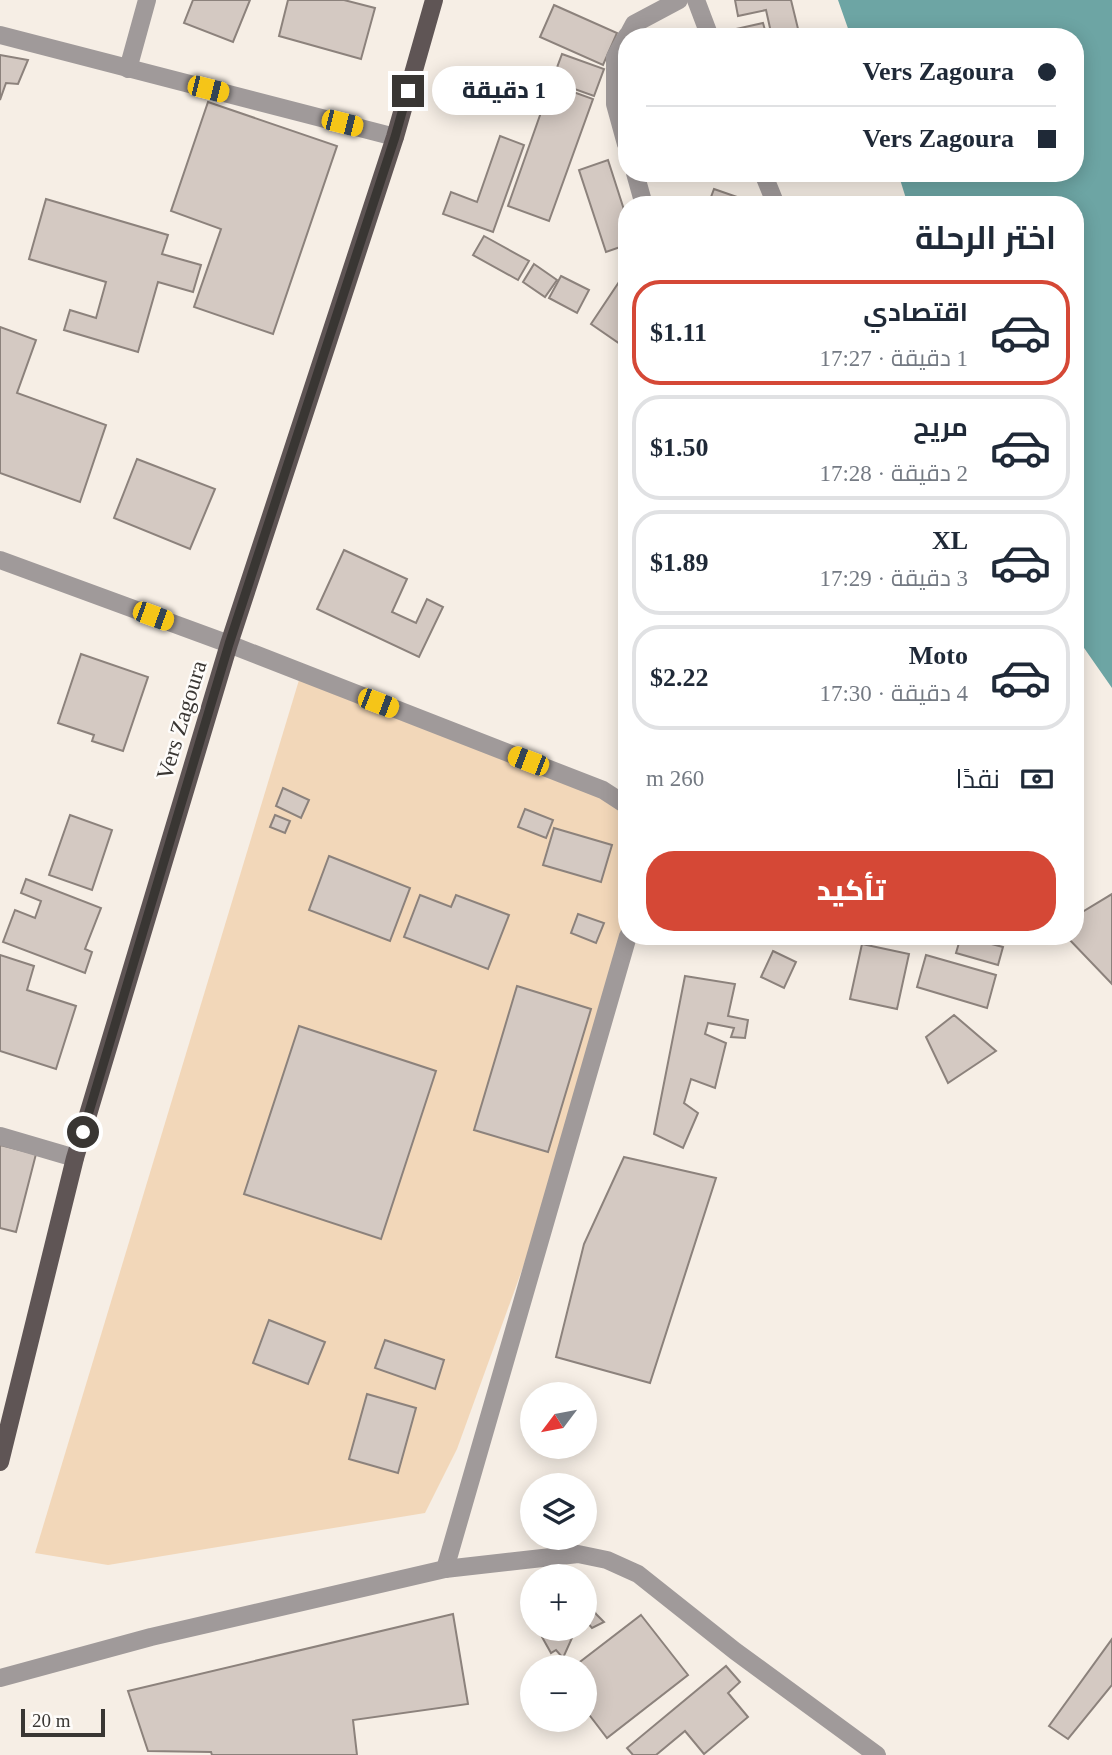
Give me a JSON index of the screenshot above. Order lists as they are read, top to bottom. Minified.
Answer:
{"streets":{"main road":["Vers Zagoura"]},"scale_bar":"20 m","north":"bottom left","page":{"banner":["Vers Zagoura","Vers Zagoura"],"bubble":"1 دقيقة","heading":"اختر الرحلة","list":[{"name":"اقتصادي","note":"1 دقيقة · 17:27","value":"$1.11"},{"name":"مريح","note":"2 دقيقة · 17:28","value":"$1.50"},{"name":"XL","note":"3 دقيقة · 17:29","value":"$1.89"},{"name":"Moto","note":"4 دقيقة · 17:30","value":"$2.22"}],"pay":["نقدًا","260 m"],"buttons":"تأكيد","map_buttons":["+","−"],"scale":"20 m"}}
